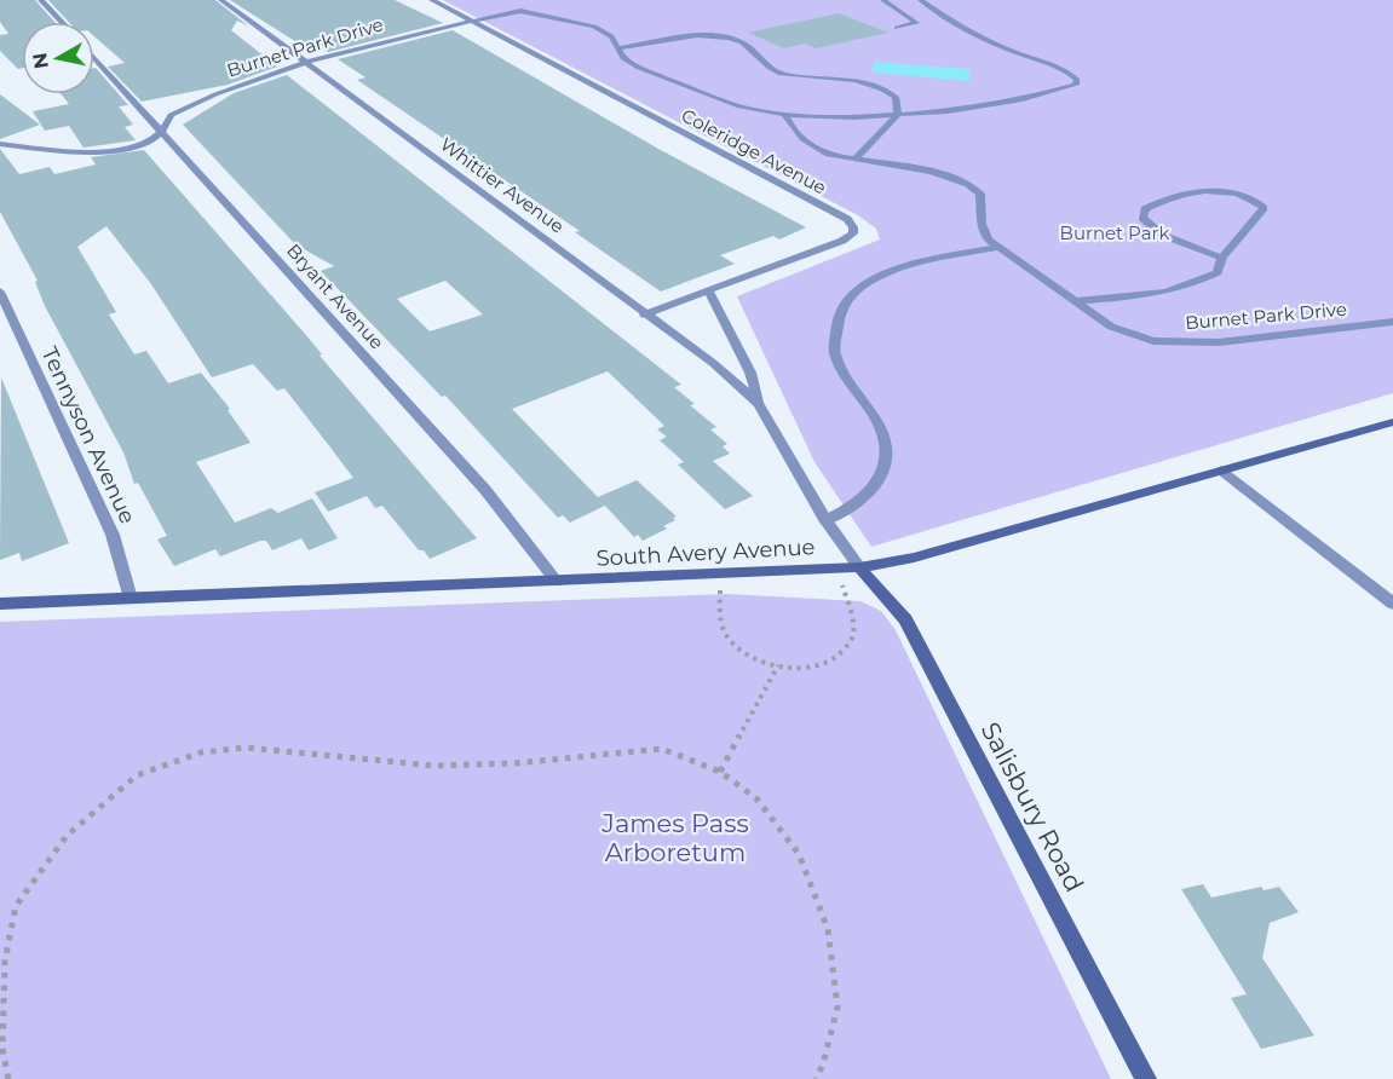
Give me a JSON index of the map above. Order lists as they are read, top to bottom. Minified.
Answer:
{"streets":{"street":["Burnet Park Drive","Coleridge Avenue","Whittier Avenue","Bryant Avenue","Tennyson Avenue","South Avery Avenue","Salisbury Road"]},"crossings":[["Burnet Park Drive","Coleridge Avenue"],["Burnet Park Drive","Whittier Avenue"],["Burnet Park Drive","Bryant Avenue"],["Coleridge Avenue","Whittier Avenue"],["Whittier Avenue","South Avery Avenue"],["Whittier Avenue","Salisbury Road"],["Bryant Avenue","South Avery Avenue"],["Tennyson Avenue","South Avery Avenue"],["South Avery Avenue","Salisbury Road"]],"parks":["Burnet Park","James Pass Arboretum"],"north":"left"}
